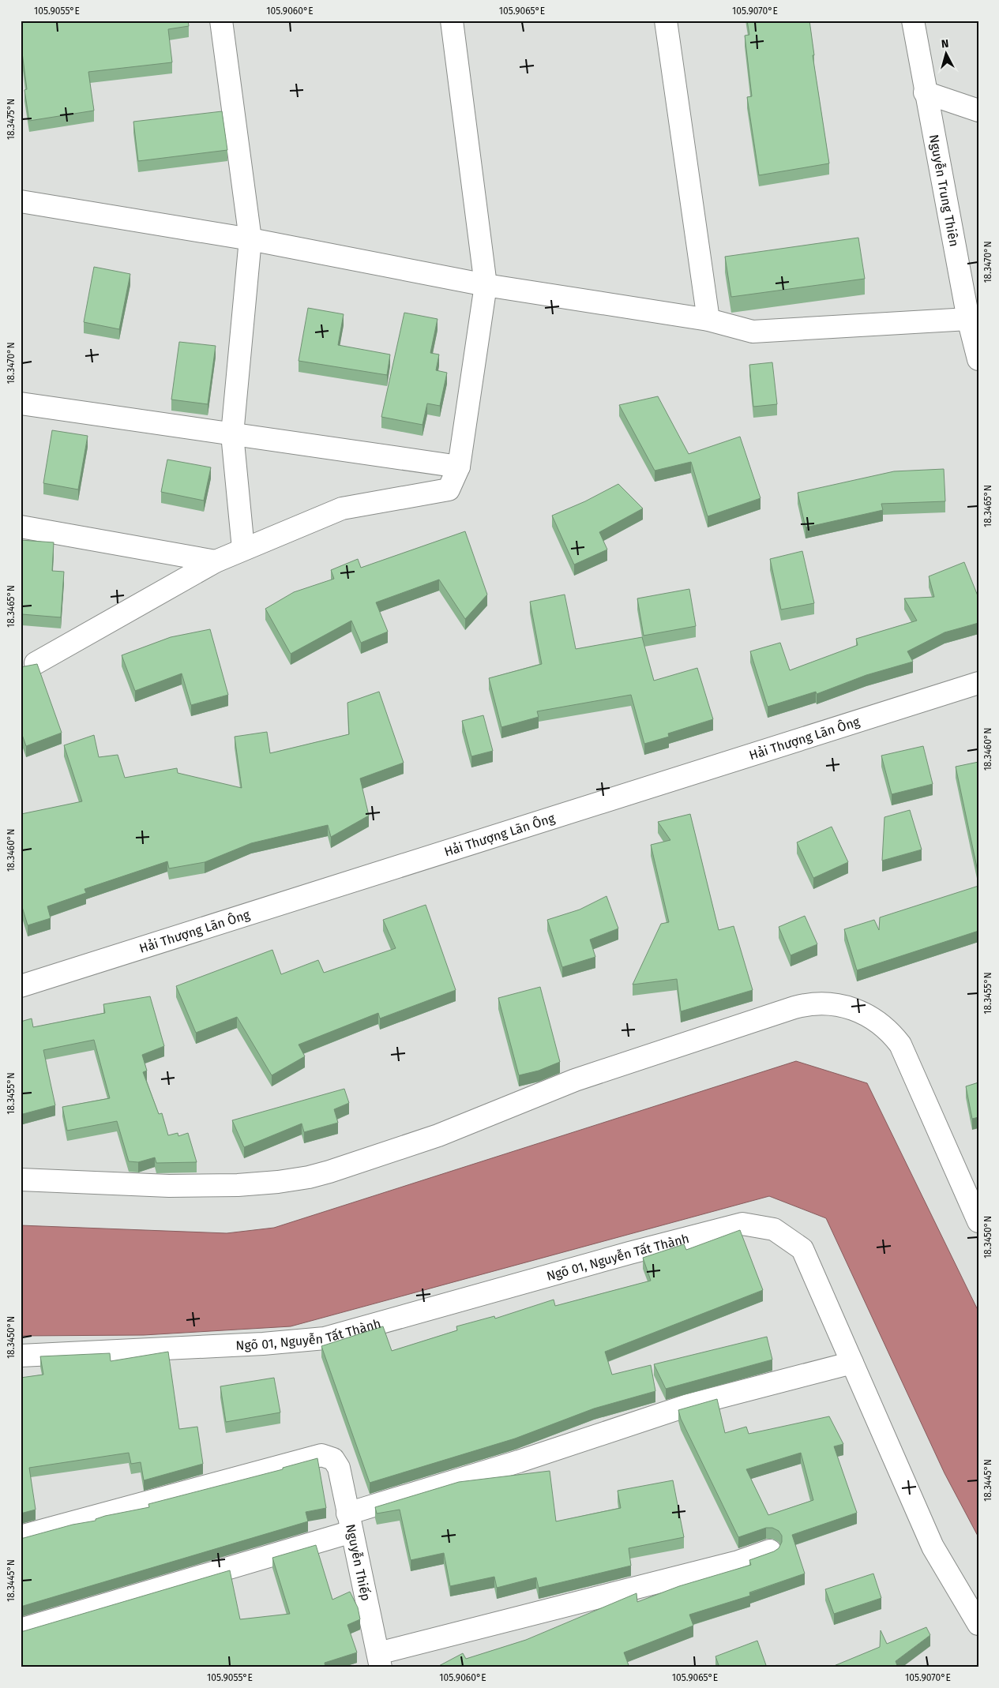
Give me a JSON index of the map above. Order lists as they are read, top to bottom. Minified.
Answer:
{"streets":{"street":["Nguyễn Trung Thiên","Hải Thượng Lãn Ông","Ngõ 01, Nguyễn Tất Thành","Nguyễn Thiếp"]},"north":"top","coordinates":["105.9055°E","105.9060°E","105.9065°E","105.9070°E","18.3475°N","18.3470°N","18.3465°N","18.3460°N","18.3455°N","18.3450°N","18.3445°N"]}
